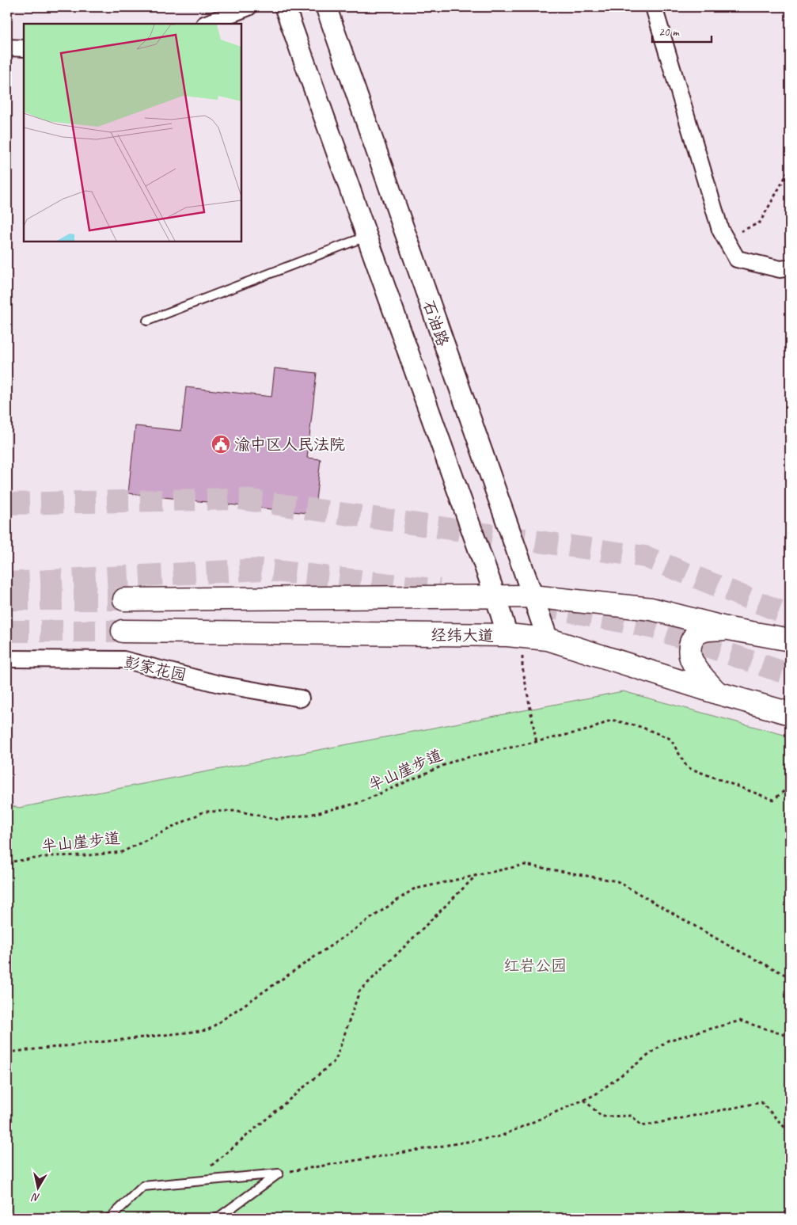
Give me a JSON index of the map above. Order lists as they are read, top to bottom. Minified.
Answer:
{"streets":{"main road":["经纬大道"],"street":["石油路","彭家花园"],"path":["半山崖步道"]},"crossings":[["石油路","经纬大道"]],"parks":["红岩公园"],"places":{"public building":["渝中区人民法院"]},"scale_bar":"20 m","north":"bottom"}
